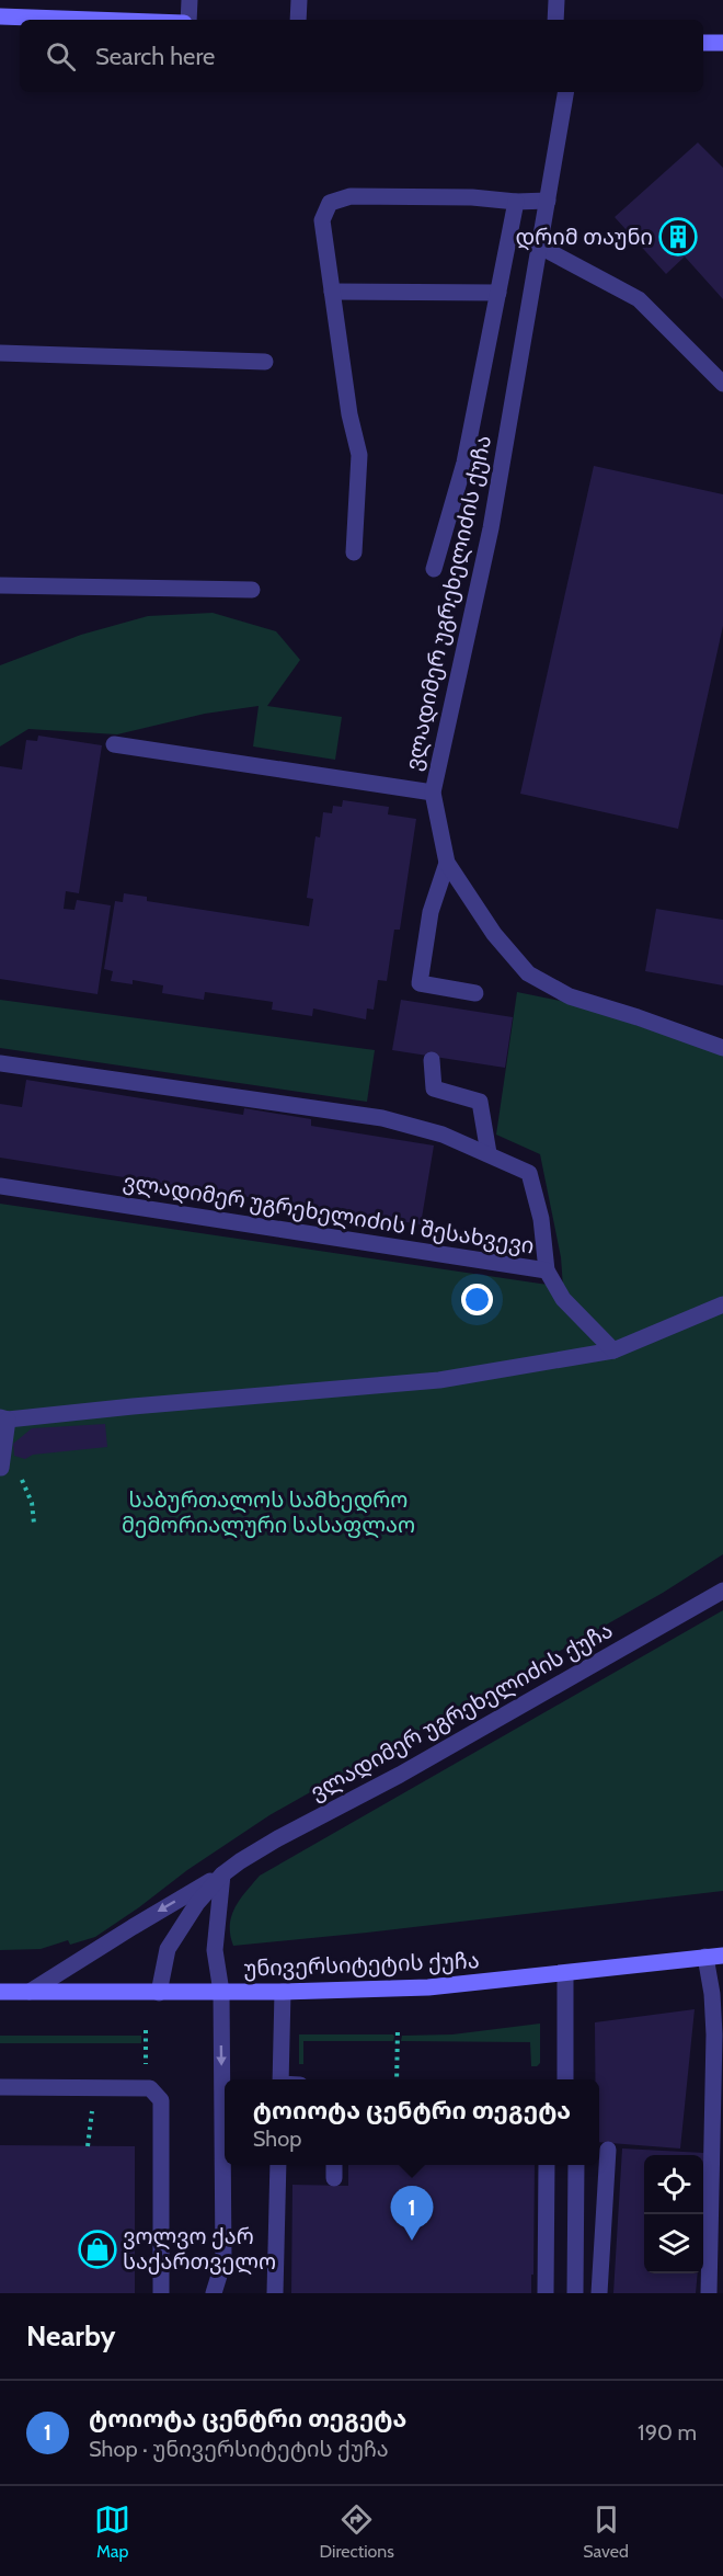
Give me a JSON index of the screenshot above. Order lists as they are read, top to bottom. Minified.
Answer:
{"streets":{"main road":["უნივერსიტეტის ქუჩა"],"street":["ვლადიმერ უგრეხელიძის ქუჩა","ვლადიმერ უგრეხელიძის I შესახვევი"]},"crossings":[["ვლადიმერ უგრეხელიძის ქუჩა","უნივერსიტეტის ქუჩა"]],"parks":["საბურთალოს სამხედრო მემორიალური სასაფლაო"],"places":{"building":["დრიმ თაუნი"],"shop":["ვოლვო ქარ საქართველო"]},"page":{"search":"Search here","popup":["ტოიოტა ცენტრი თეგეტა","Shop"],"pins":"1","heading":"Nearby","list":[{"mark":"1","name":"ტოიოტა ცენტრი თეგეტა","note":"Shop · უნივერსიტეტის ქუჩა","value":"190 m"}],"nav":["Map","Directions","Saved"]}}
